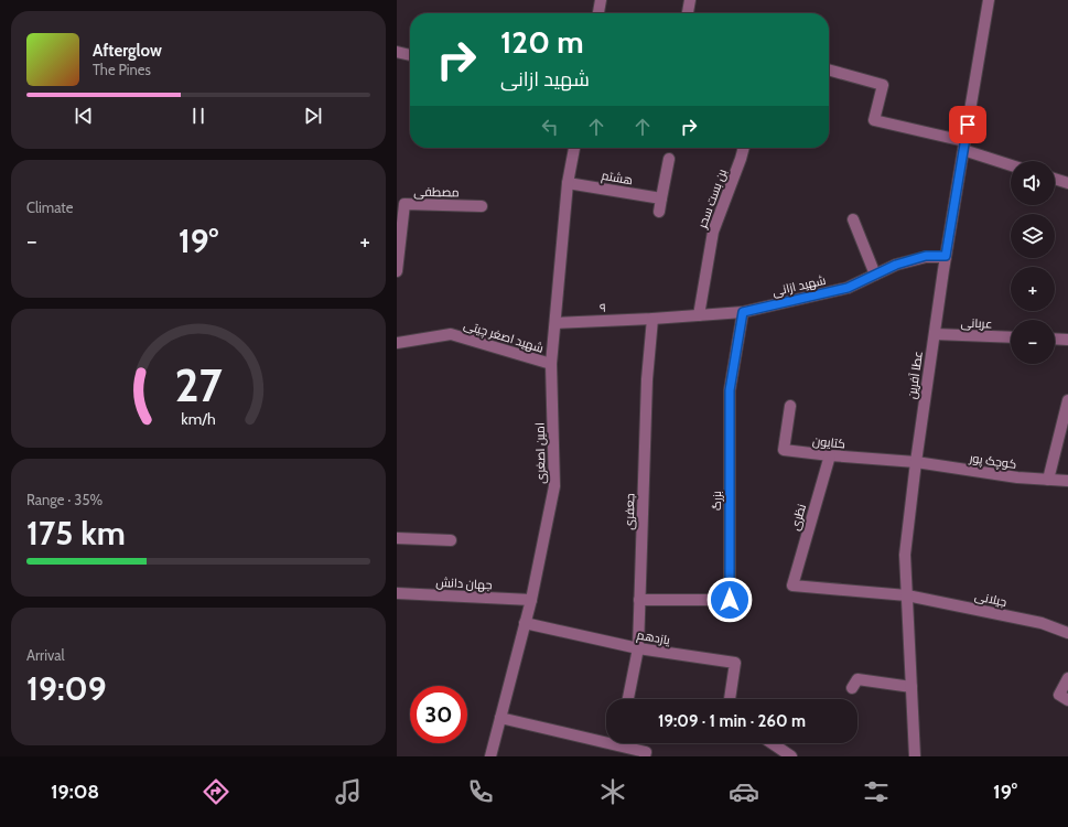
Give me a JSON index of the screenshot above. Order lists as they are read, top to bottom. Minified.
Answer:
{"streets":{"street":["هشتم","مصطفی","بن بست سحر","شهید ازانی","۹","عربانی","شهید اصغر چیتی","عطا آفرین","کتایون","امین اصغری","کوچک پور","بزرگ","جعفری","نظری","جهان دانش","جیلانی","یازدهم"]},"crossings":[["هشتم","امین اصغری"],["بن بست سحر","شهید ازانی"],["شهید ازانی","۹"],["شهید ازانی","عطا آفرین"],["شهید ازانی","بزرگ"],["شهید ازانی","جعفری"],["۹","امین اصغری"],["۹","جعفری"],["عربانی","عطا آفرین"],["شهید اصغر چیتی","امین اصغری"],["عطا آفرین","کتایون"],["عطا آفرین","کوچک پور"],["عطا آفرین","نظری"],["عطا آفرین","جیلانی"],["کتایون","کوچک پور"],["کتایون","نظری"],["امین اصغری","جهان دانش"],["امین اصغری","یازدهم"],["بزرگ","جعفری"],["جعفری","یازدهم"],["نظری","جیلانی"]],"page":{"turn":["120 m","شهید ازانی"],"song":["Afterglow","The Pines"],"tile":["Climate",["Range · 35%","175 km"],["Arrival","19:09"]],"map_buttons":["+","−"],"heat":["−","19°","+"],"limit":"30","trip":"19:09 · 1 min · 260 m","tabs":["19:08","19°"],"gauge":["27","km/h"]}}
